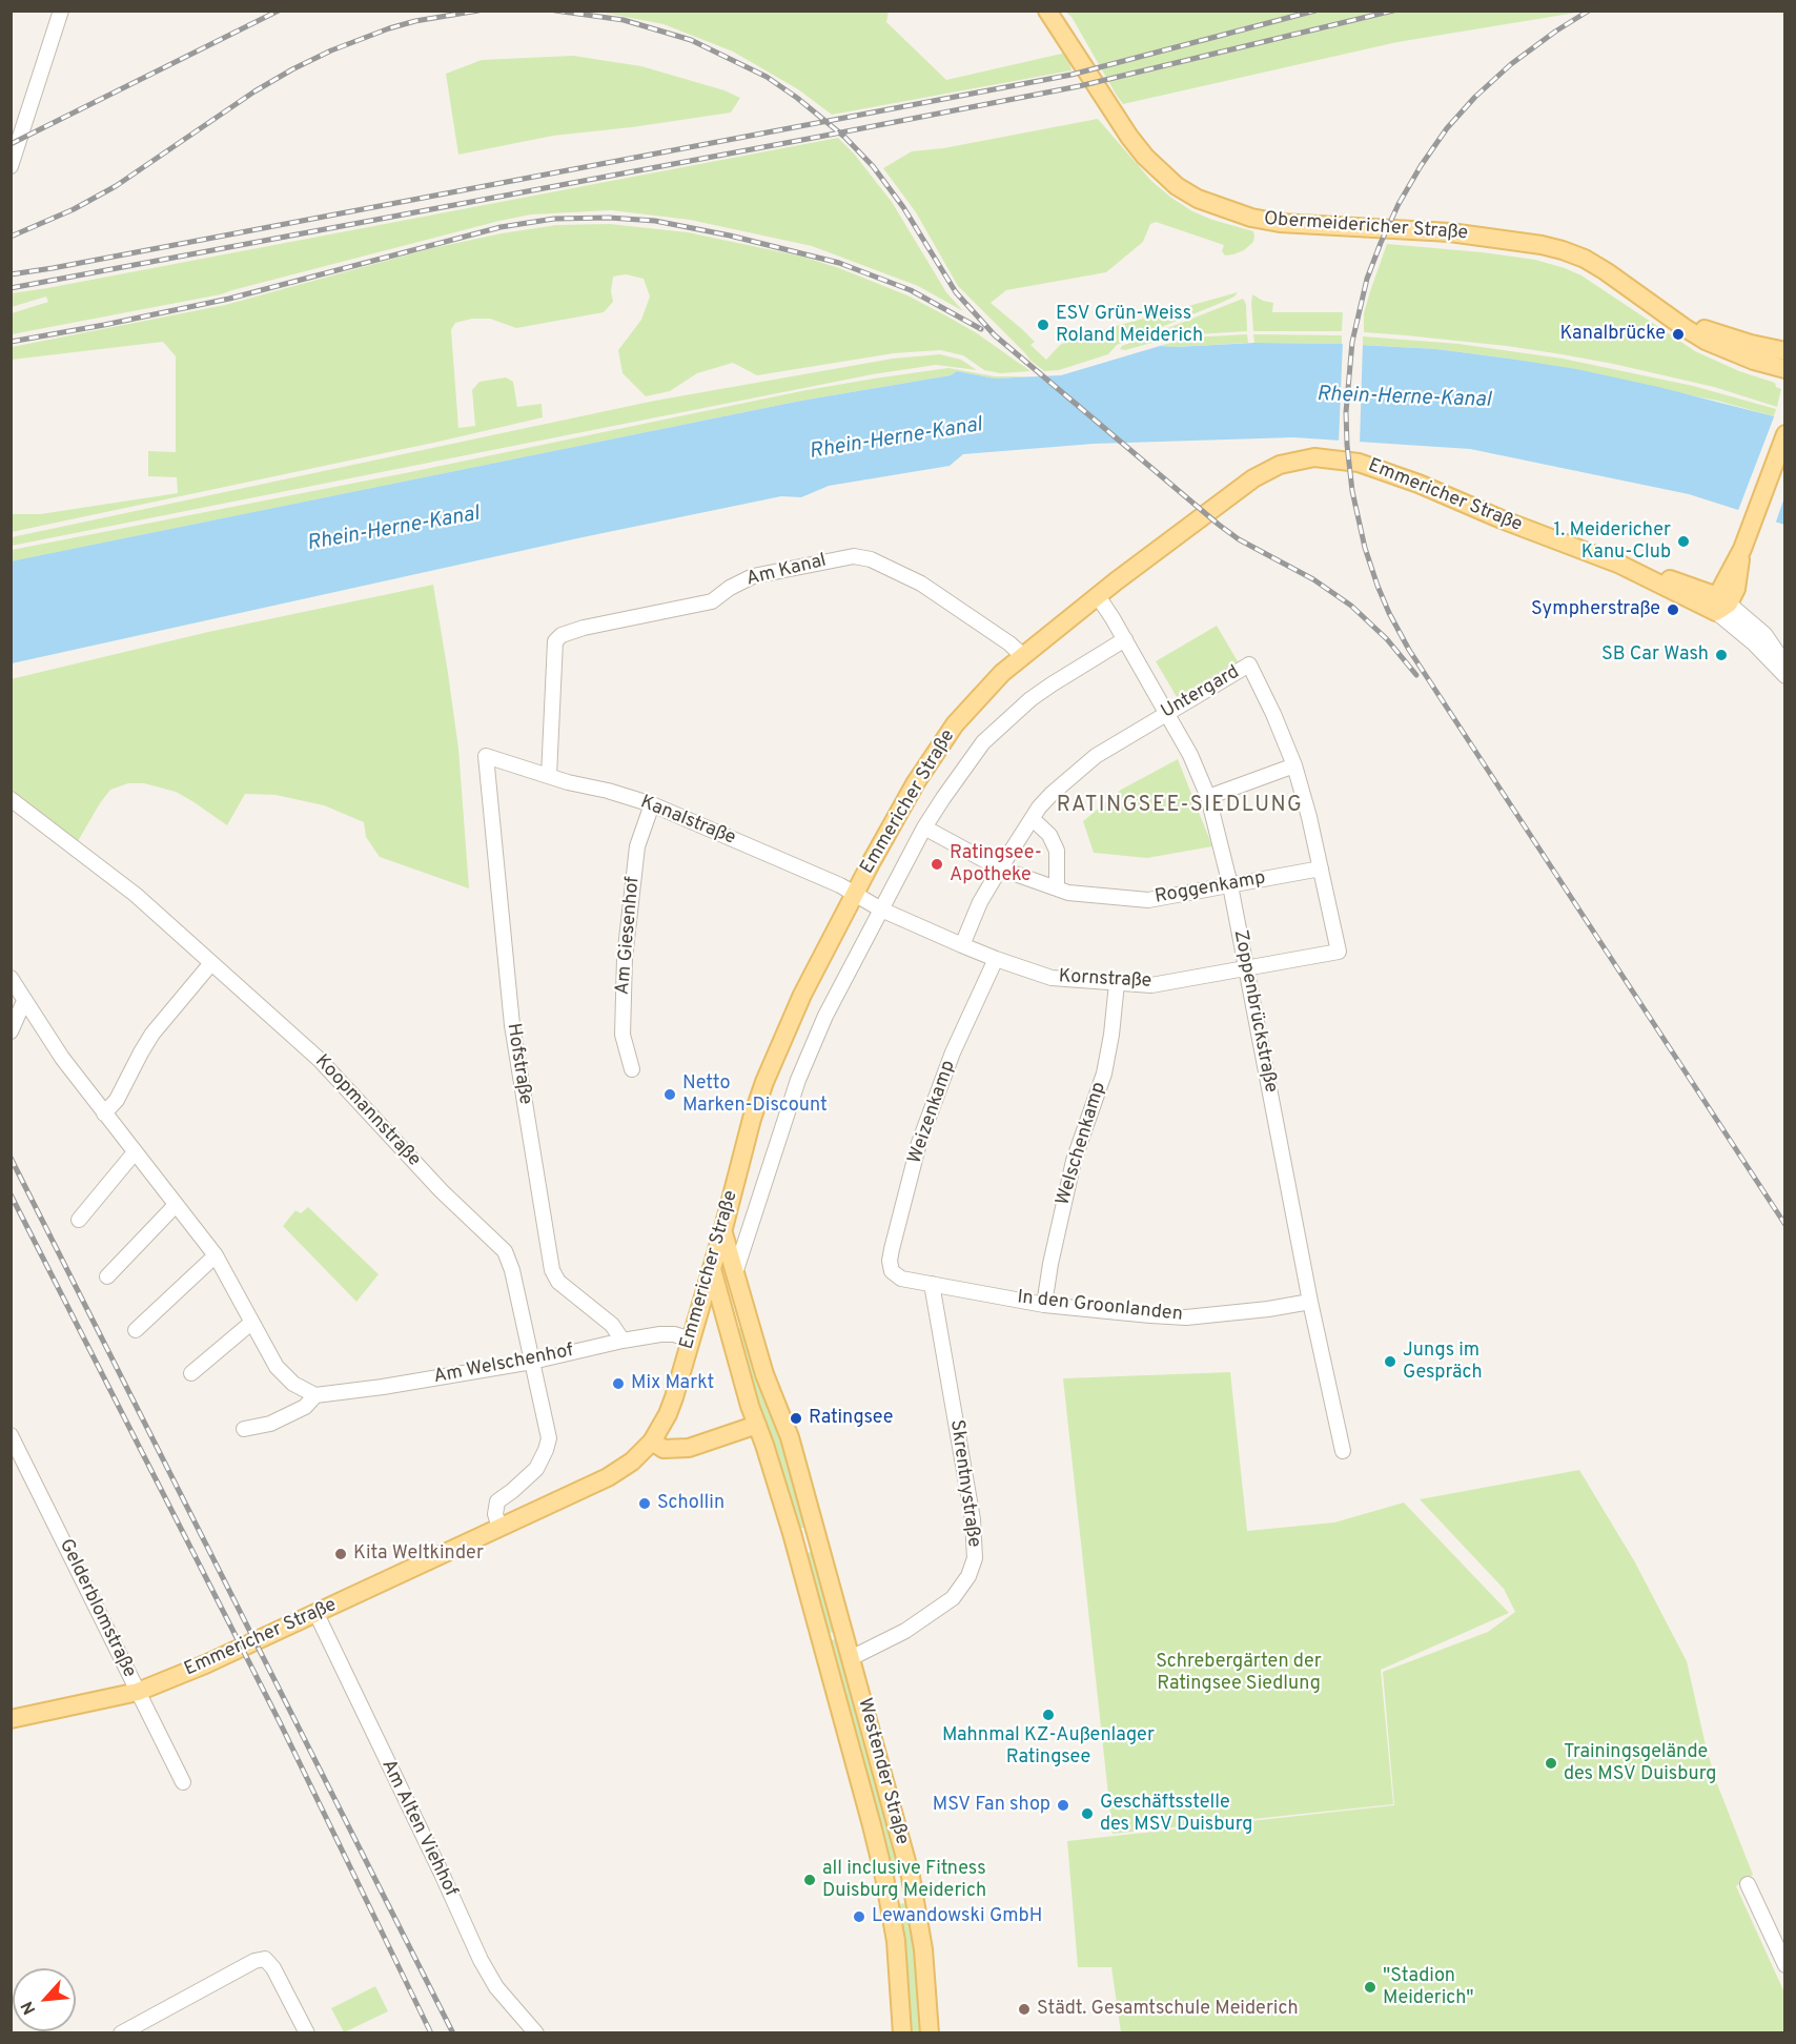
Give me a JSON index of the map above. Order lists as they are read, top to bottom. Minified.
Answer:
{"streets":{"main road":["Obermeidericher Straße","Emmericher Straße","Westender Straße"],"street":["Am Kanal","Untergard","Kanalstraße","Roggenkamp","Am Giesenhof","Kornstraße","Zoppenbrückstraße","Hofstraße","Koopmannstraße","Weizenkamp","Welschenkamp","In den Groonlanden","Am Welschenhof","Skrentnystraße","Gelderblomstraße","Am Alten Viehhof"]},"crossings":[["Emmericher Straße","Am Kanal"],["Emmericher Straße","Kanalstraße"],["Emmericher Straße","Roggenkamp"],["Emmericher Straße","Kornstraße"],["Emmericher Straße","Zoppenbrückstraße"],["Emmericher Straße","Koopmannstraße"],["Emmericher Straße","Am Welschenhof"],["Emmericher Straße","Gelderblomstraße"],["Emmericher Straße","Westender Straße"],["Emmericher Straße","Am Alten Viehhof"],["Am Kanal","Kanalstraße"],["Untergard","Roggenkamp"],["Untergard","Kornstraße"],["Untergard","Zoppenbrückstraße"],["Kanalstraße","Am Giesenhof"],["Kanalstraße","Kornstraße"],["Kanalstraße","Hofstraße"],["Roggenkamp","Zoppenbrückstraße"],["Kornstraße","Zoppenbrückstraße"],["Kornstraße","Weizenkamp"],["Kornstraße","Welschenkamp"],["Zoppenbrückstraße","In den Groonlanden"],["Hofstraße","Am Welschenhof"],["Koopmannstraße","Am Welschenhof"],["Weizenkamp","In den Groonlanden"],["Welschenkamp","In den Groonlanden"],["In den Groonlanden","Skrentnystraße"],["Skrentnystraße","Westender Straße"]],"districts":["RATINGSEE-SIEDLUNG"],"water":["Rhein-Herne-Kanal"],"parks":["Schrebergärten der Ratingsee Siedlung"],"places":["ESV Grün-Weiss Roland Meiderich","Kanalbrücke","1. Meidericher Kanu-Club","Sympherstraße","SB Car Wash","Ratingsee- Apotheke","Netto Marken-Discount","Jungs im Gespräch","Mix Markt","Ratingsee","Schollin","Kita Weltkinder","Mahnmal KZ-Außenlager Ratingsee","Trainingsgelände des MSV Duisburg","MSV Fan shop","Geschäftsstelle des MSV Duisburg","all inclusive Fitness Duisburg Meiderich","Lewandowski GmbH","\"Stadion Meiderich\"","Städt. Gesamtschule Meiderich"],"north":"bottom left"}
